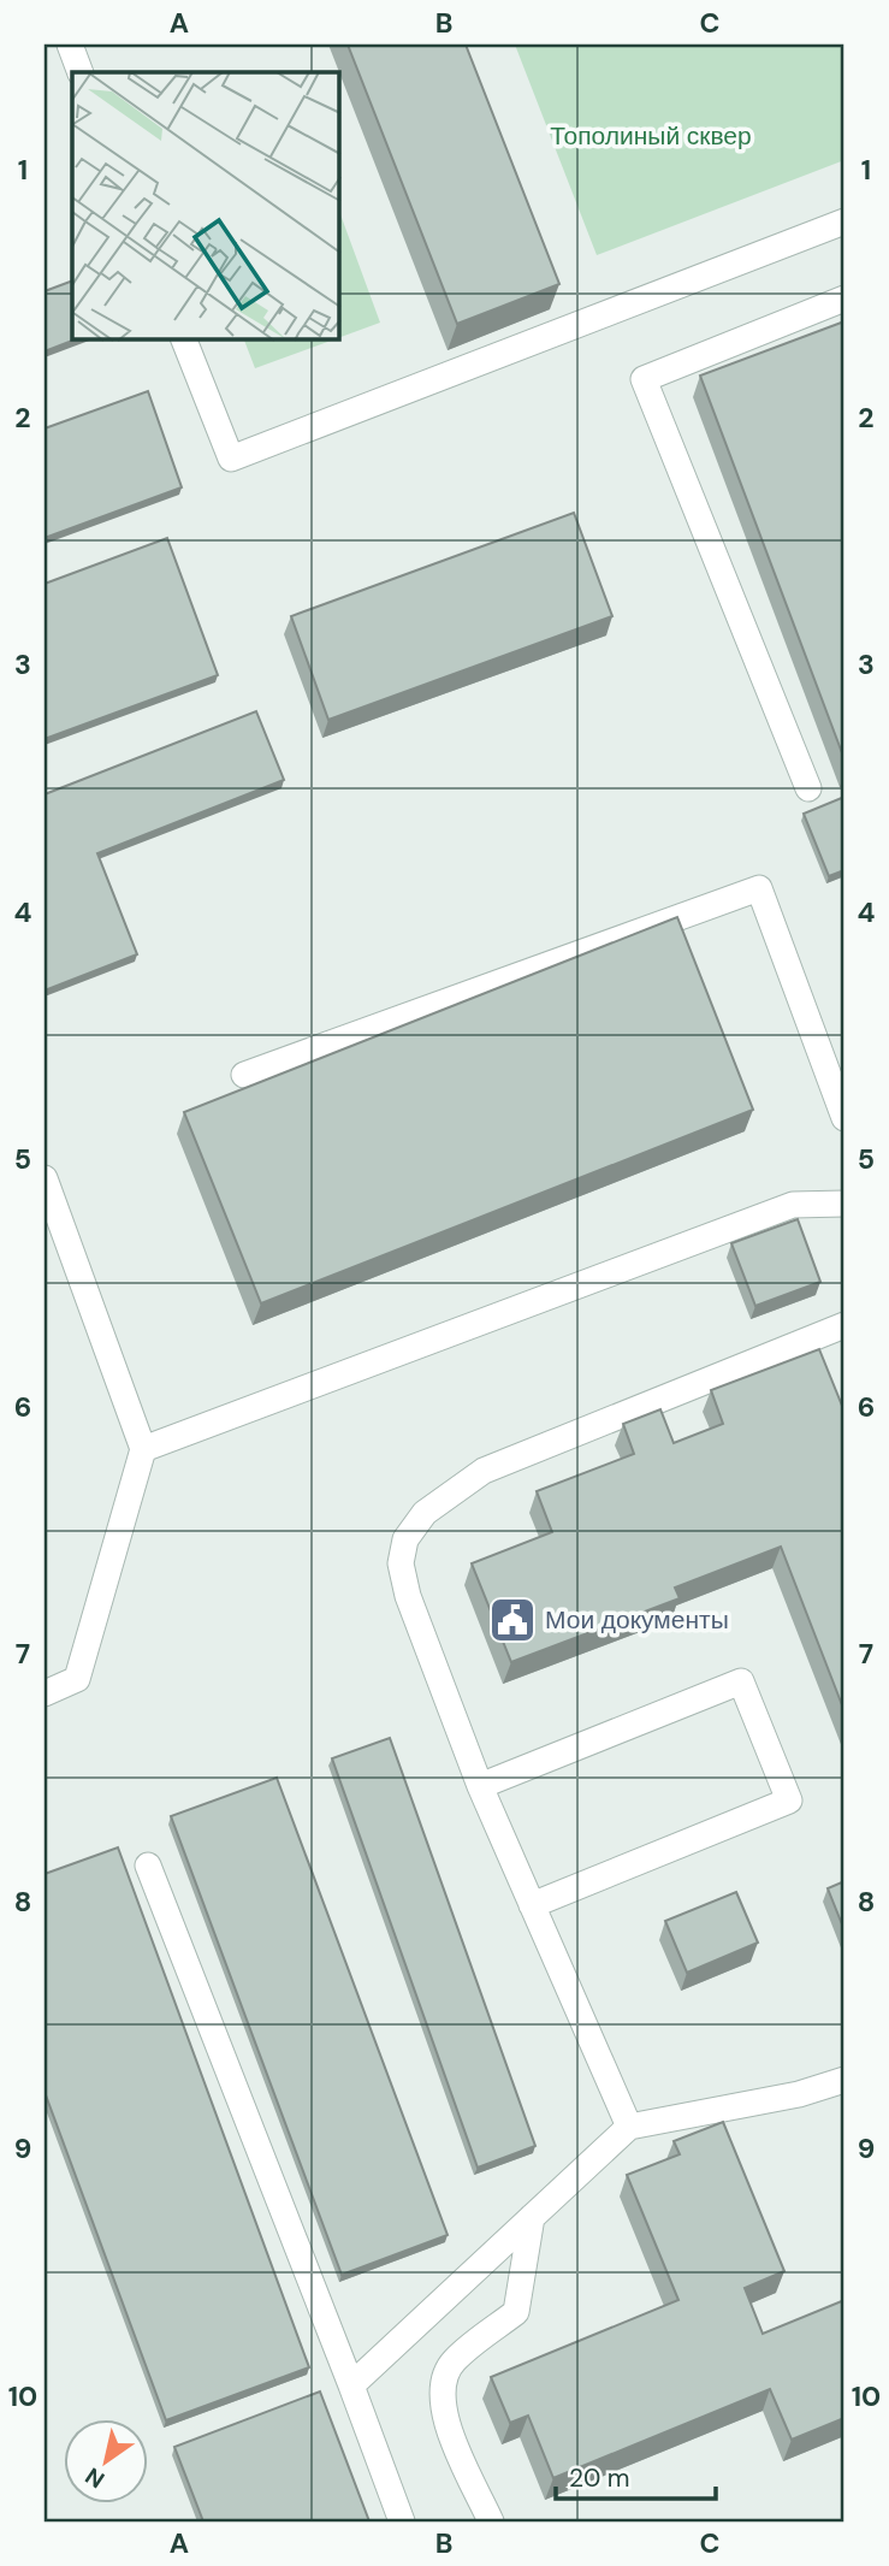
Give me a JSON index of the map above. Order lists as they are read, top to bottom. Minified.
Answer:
{"parks":["Тополиный сквер"],"places":{"public building":["Мои документы"]},"scale_bar":"20 m","north":"bottom left","grid":{"columns":["A","B","C"],"rows":["1","2","3","4","5","6","7","8","9","10"]}}
